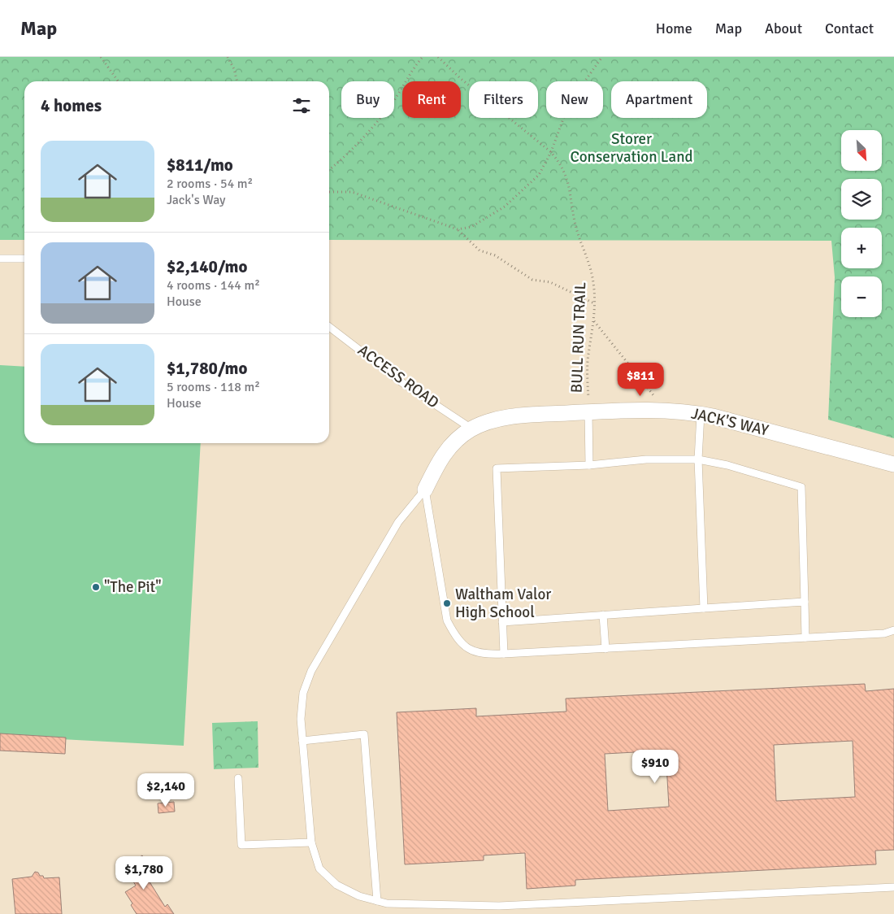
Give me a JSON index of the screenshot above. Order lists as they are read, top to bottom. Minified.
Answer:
{"streets":{"street":["JACK'S WAY"],"lane":["ACCESS ROAD"],"path":["BULL RUN TRAIL"]},"crossings":[["BULL RUN TRAIL","JACK'S WAY"],["ACCESS ROAD","JACK'S WAY"]],"parks":["Storer Conservation Land"],"places":["\"The Pit\"","Waltham Valor High School"],"north":"bottom right","page":{"header":"Map","nav":["Home","Map","About","Contact"],"chip":["Buy","Rent","Filters","New","Apartment"],"heading":"4 homes","map_buttons":["+","−"],"list":[{"name":"$811/mo","note":"2 rooms · 54 m² · Jack's Way"},{"name":"$2,140/mo","note":"4 rooms · 144 m² · House"},{"name":"$1,780/mo","note":"5 rooms · 118 m² · House"}],"price":["$811","$910","$2,140","$1,780"]}}
